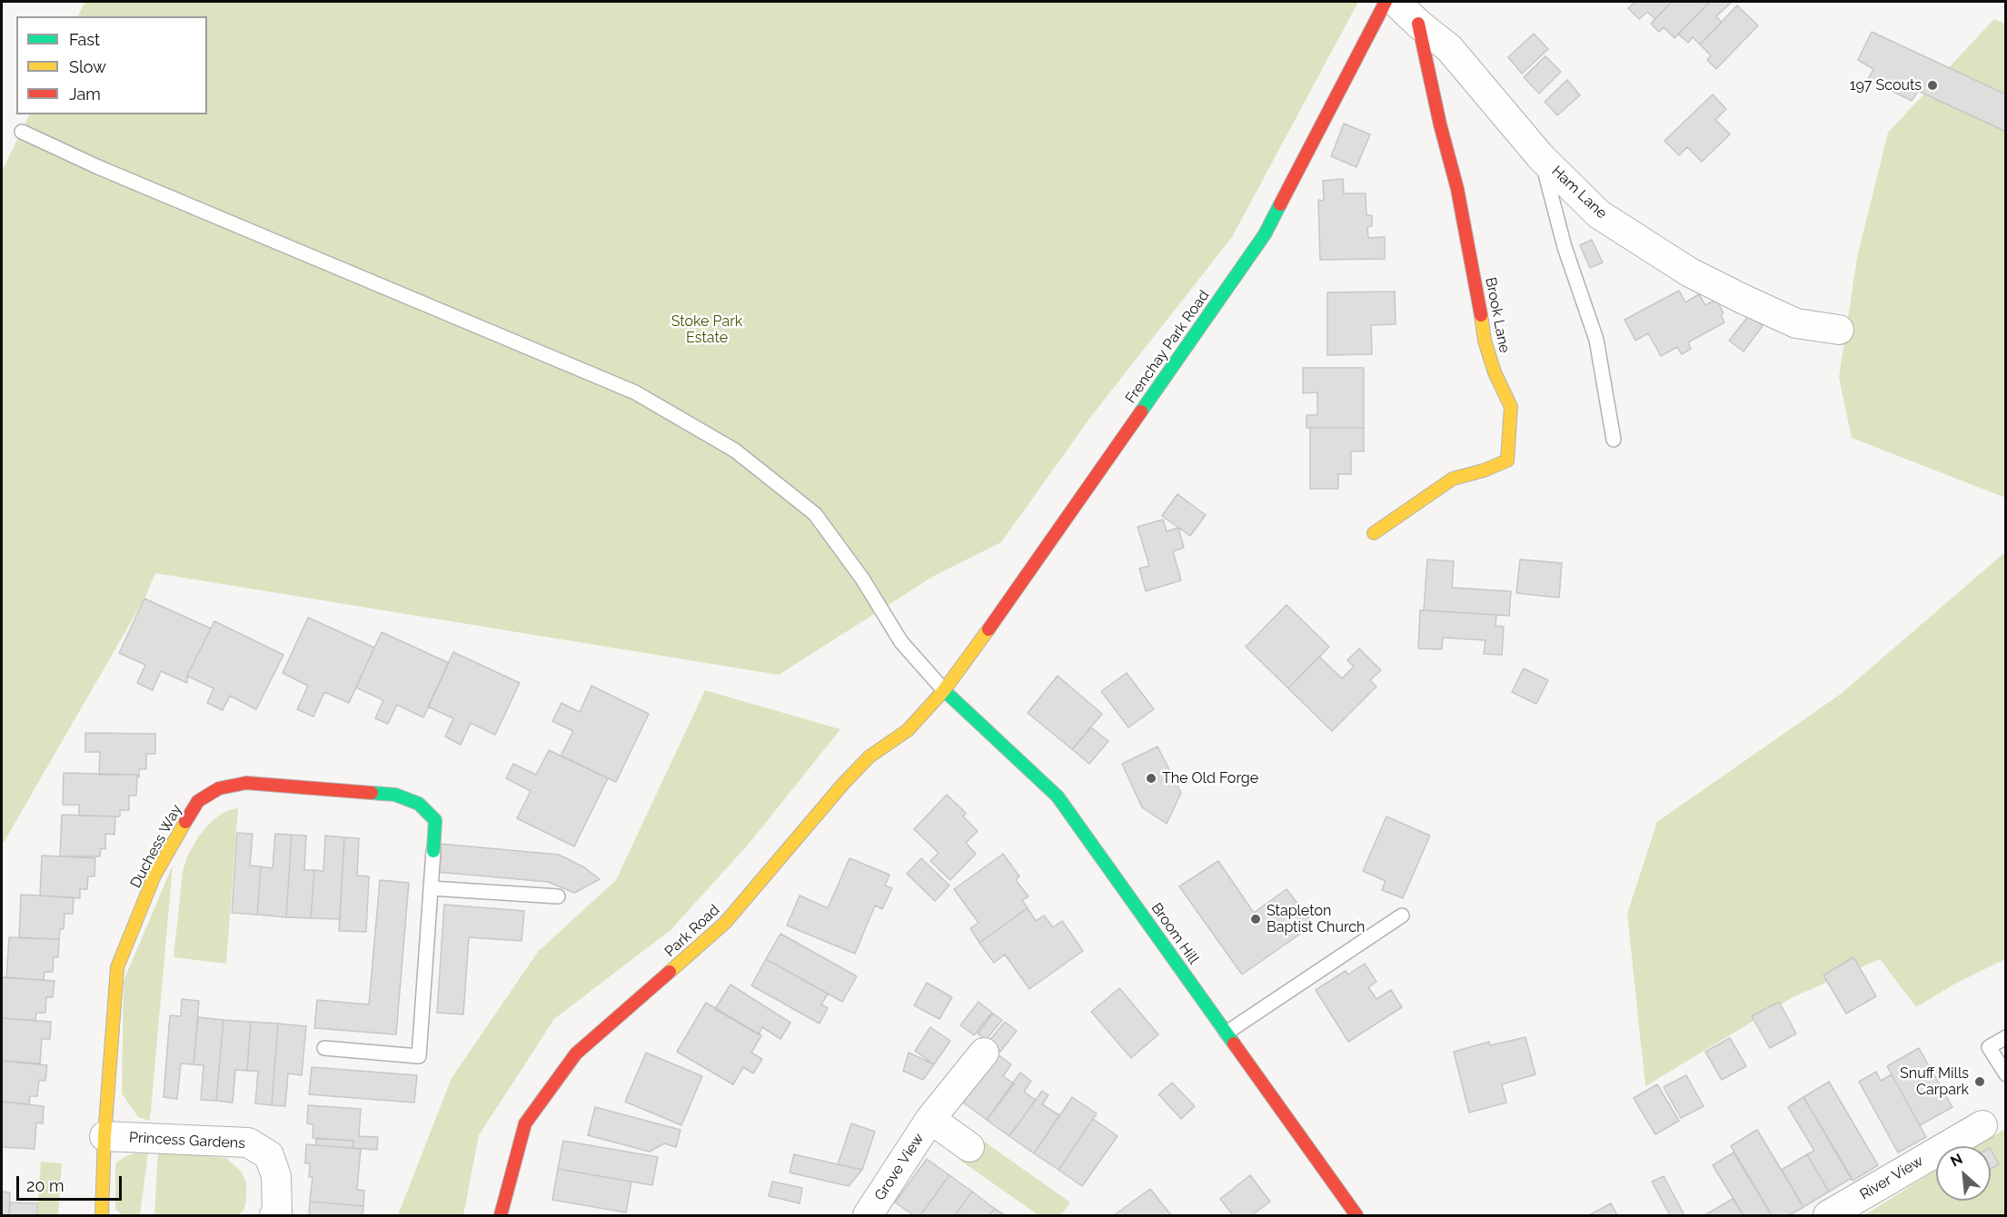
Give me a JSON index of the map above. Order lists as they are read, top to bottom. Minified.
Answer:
{"streets":{"street":["Ham Lane","Brook Lane","Frenchay Park Road","Duchess Way","Park Road","Broom Hill","Princess Gardens","Grove View","River View"]},"crossings":[["Ham Lane","Brook Lane"],["Frenchay Park Road","Park Road"],["Frenchay Park Road","Broom Hill"],["Duchess Way","Princess Gardens"],["Park Road","Broom Hill"]],"parks":["Stoke Park Estate"],"places":["197 Scouts","The Old Forge","Stapleton Baptist Church","Snuff Mills Carpark"],"legend":["Fast","Slow","Jam"],"scale_bar":"20 m","north":"top left"}
